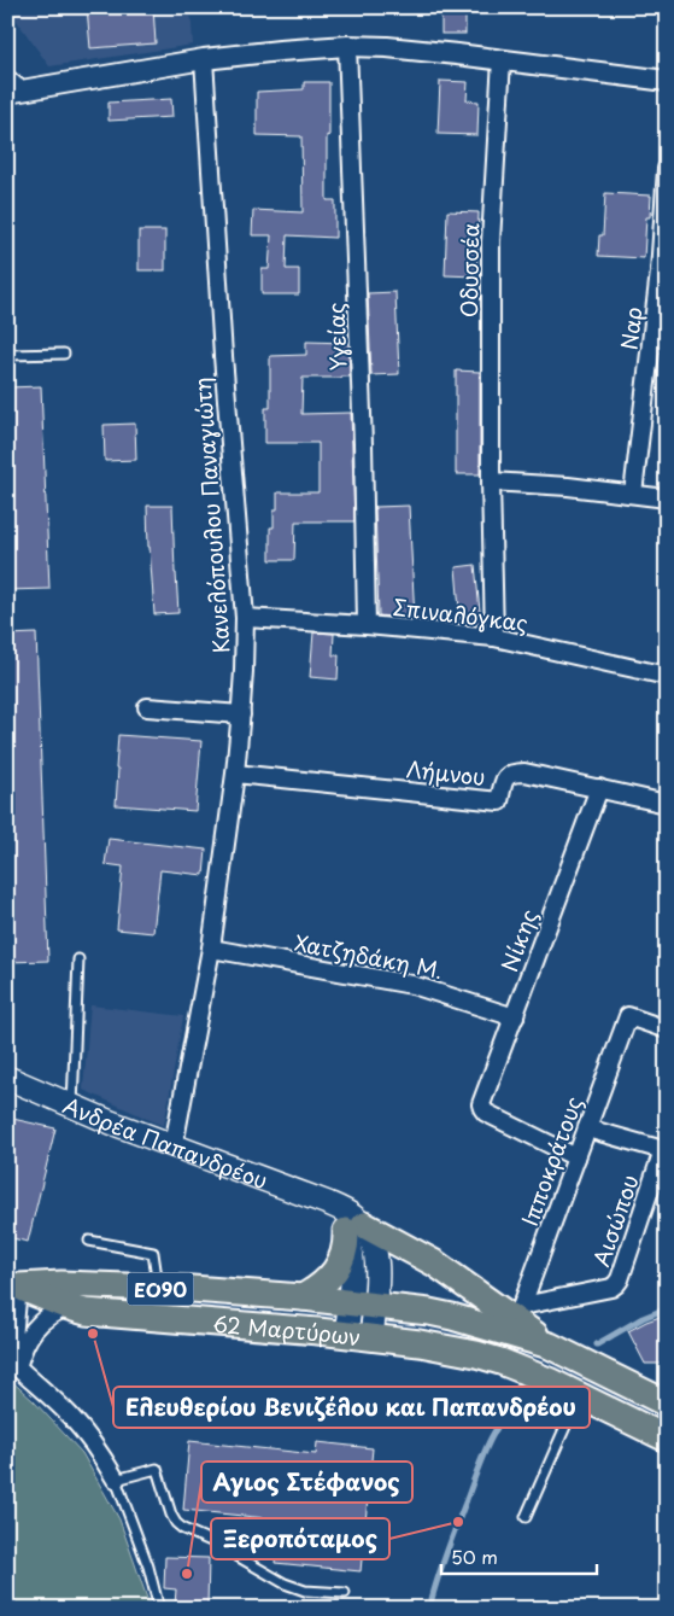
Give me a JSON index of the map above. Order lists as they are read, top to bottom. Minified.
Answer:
{"streets":{"main road":["Ανδρέα Παπανδρέου","ΕΟ90","62 Μαρτύρων"],"street":["Οδυσσέα","Ναρ","Υγείας","Κανελόπουλου Παναγιώτη","Σπιναλόγκας","Λήμνου","Νίκης","Χατζηδάκη Μ.","Ιπποκράτους","Αισώπου"]},"crossings":[["Οδυσσέα","Σπιναλόγκας"],["Υγείας","Σπιναλόγκας"],["Κανελόπουλου Παναγιώτη","Σπιναλόγκας"],["Κανελόπουλου Παναγιώτη","Λήμνου"],["Κανελόπουλου Παναγιώτη","Χατζηδάκη Μ."],["Κανελόπουλου Παναγιώτη","Ανδρέα Παπανδρέου"],["Λήμνου","Νίκης"],["Νίκης","Χατζηδάκη Μ."],["Νίκης","Ιπποκράτους"],["Ιπποκράτους","Αισώπου"]],"places":["Ελευθερίου Βενιζέλου και Παπανδρέου","Ξεροπόταμος","Αγιος Στέφανος"],"scale_bar":"50 m"}
